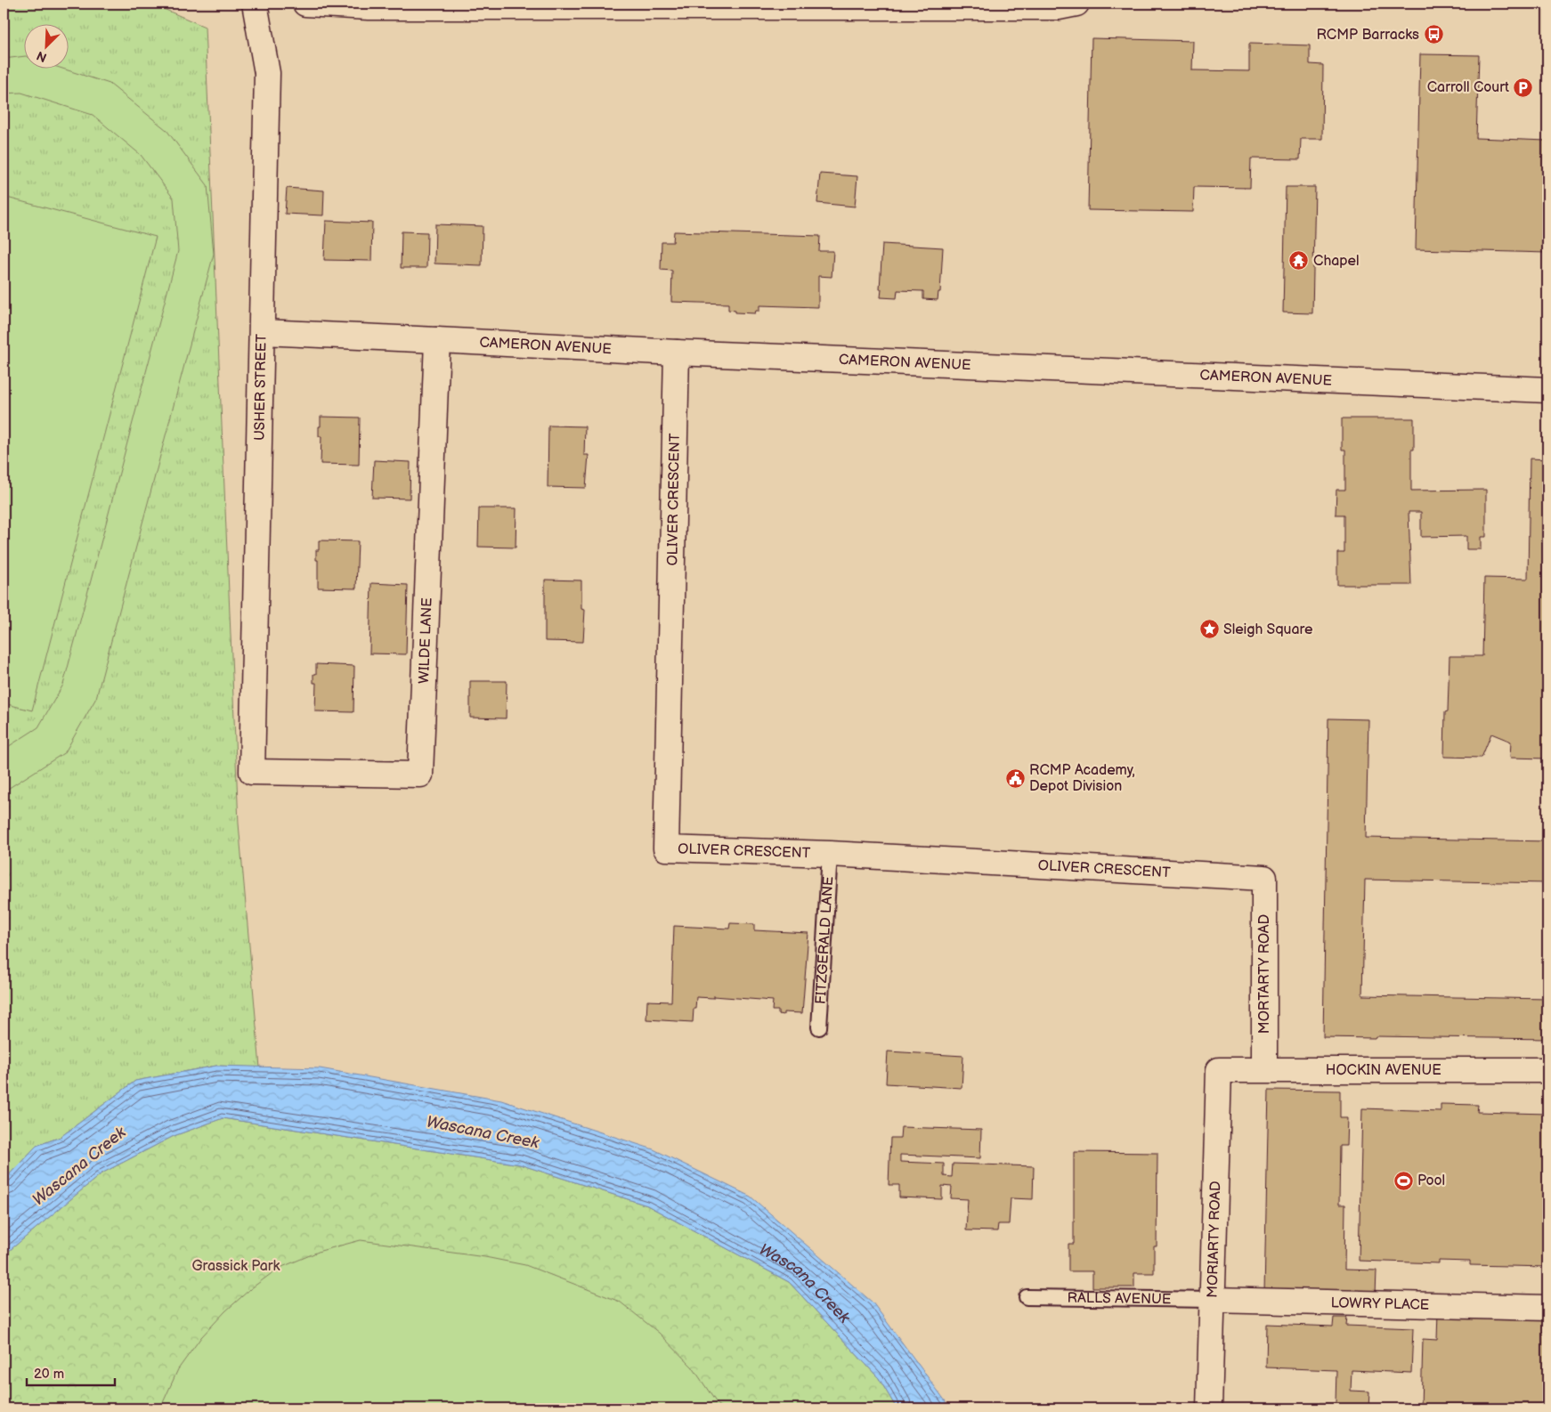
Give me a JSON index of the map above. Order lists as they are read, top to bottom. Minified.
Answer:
{"streets":{"street":["CAMERON AVENUE","USHER STREET","OLIVER CRESCENT","WILDE LANE","MORTARTY ROAD","HOCKIN AVENUE","MORIARTY ROAD","LOWRY PLACE"],"lane":["FITZGERALD LANE","RALLS AVENUE"]},"crossings":[["CAMERON AVENUE","USHER STREET"],["CAMERON AVENUE","OLIVER CRESCENT"],["CAMERON AVENUE","WILDE LANE"],["USHER STREET","WILDE LANE"],["OLIVER CRESCENT","FITZGERALD LANE"],["OLIVER CRESCENT","MORTARTY ROAD"],["MORTARTY ROAD","HOCKIN AVENUE"],["HOCKIN AVENUE","MORIARTY ROAD"],["MORIARTY ROAD","RALLS AVENUE"],["MORIARTY ROAD","LOWRY PLACE"],["RALLS AVENUE","LOWRY PLACE"]],"water":["Wascana Creek"],"parks":["Grassick Park"],"places":{"bus stop":["RCMP Barracks"],"parking":["Carroll Court"],"temple":["Chapel"],"place":["Sleigh Square"],"public building":["RCMP Academy, Depot Division"],"sports":["Pool"]},"scale_bar":"20 m","north":"bottom left"}
